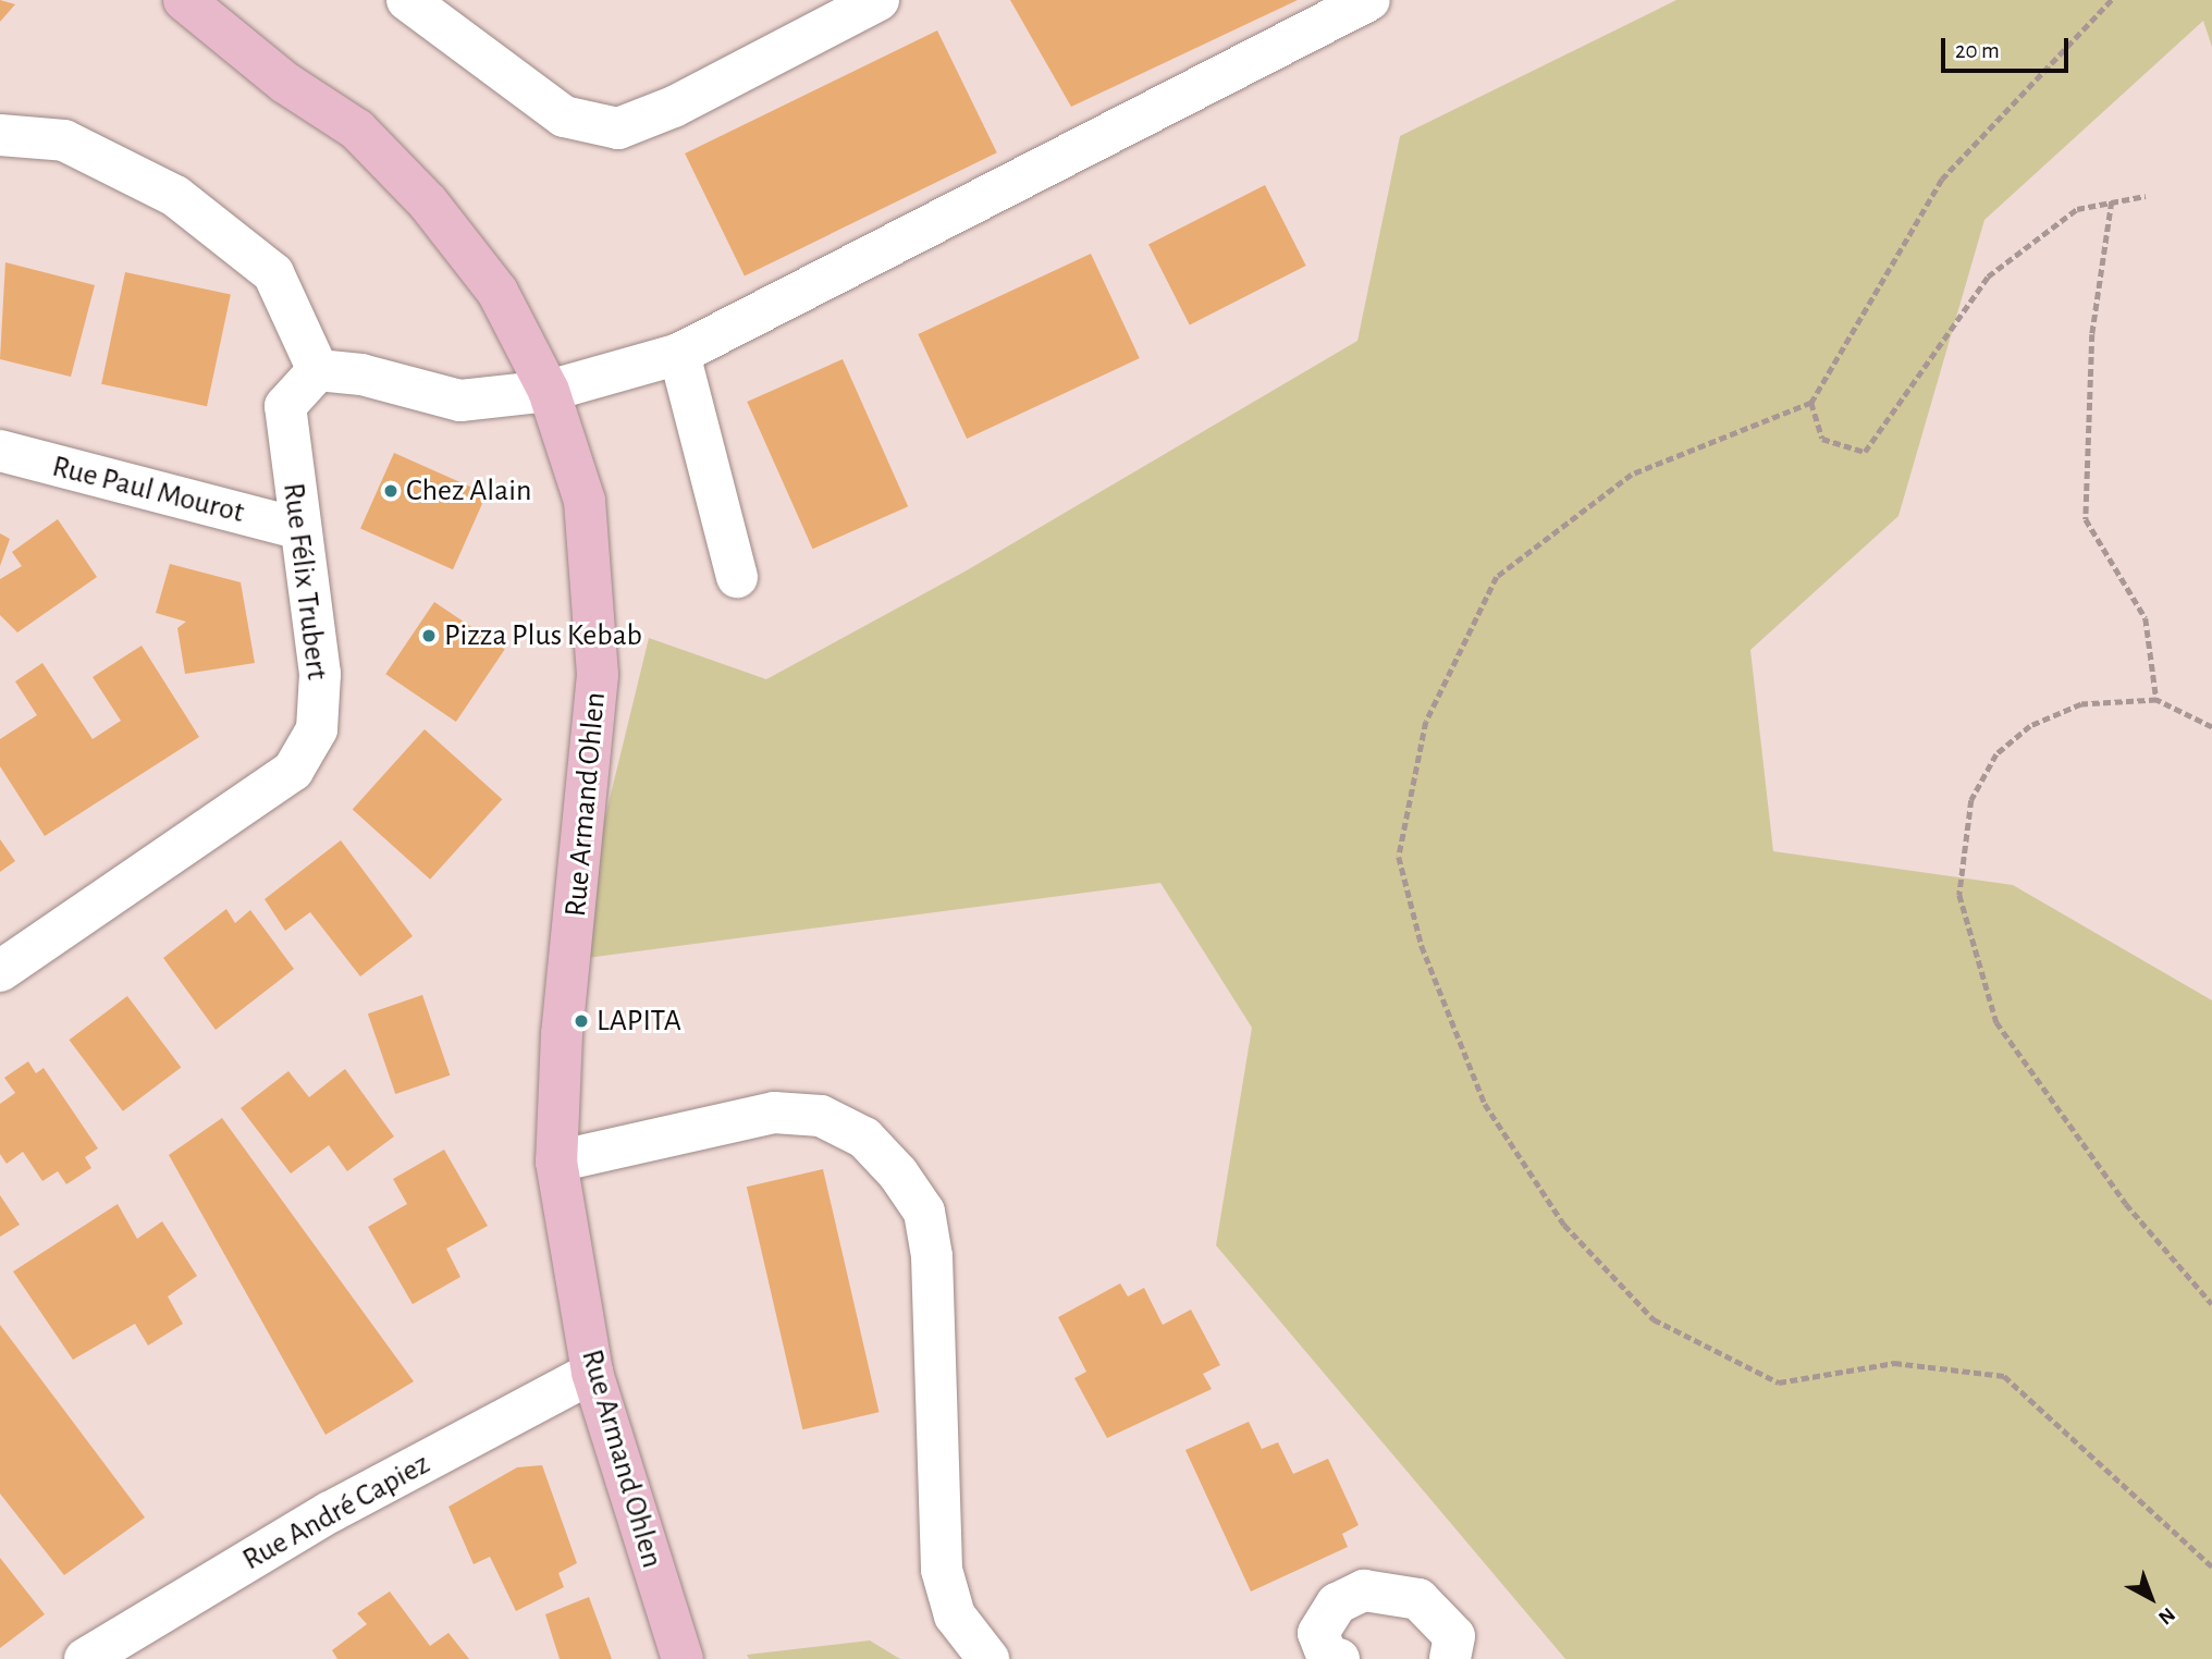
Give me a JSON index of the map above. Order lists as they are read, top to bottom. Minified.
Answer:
{"streets":{"main road":["Rue Armand Ohlen"],"street":["Rue Paul Mourot","Rue Félix Trubert","Rue André Capiez"]},"crossings":[["Rue Paul Mourot","Rue Félix Trubert"],["Rue Armand Ohlen","Rue André Capiez"]],"places":["Chez Alain","Pizza Plus Kebab","LAPITA"],"scale_bar":"20 m","north":"bottom right"}
